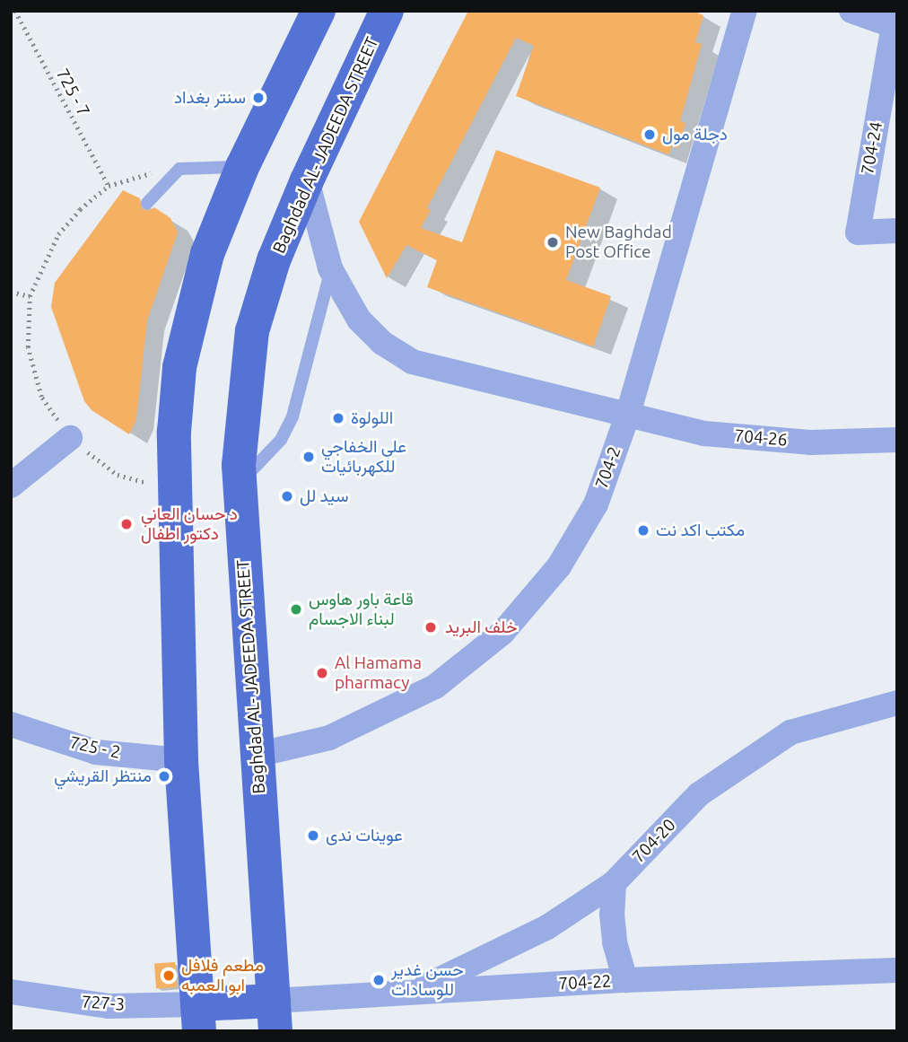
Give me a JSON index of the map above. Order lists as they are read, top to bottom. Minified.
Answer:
{"streets":{"main road":["Baghdad AL- JADEEDA STREET"],"street":["704-24","704-26","704-2","725 - 2","704-20","704-22","727-3"],"path":["725 - 7"]},"crossings":[["Baghdad AL- JADEEDA STREET","704-26"],["Baghdad AL- JADEEDA STREET","704-2"],["Baghdad AL- JADEEDA STREET","704-22"],["704-26","704-2"],["704-20","704-22"]],"places":["سنتر بغداد","دجلة مول","New Baghdad Post Office","اللولوة","علي الخفاجي للكهربائيات","سيد لل","د حسان العاني دكتور اطفال","مكتب اكد نت","قاعة باور هاوس لبناء الاجسام","خلف البريد","Al Hamama pharmacy","منتظر القريشي","عوينات ندى","مطعم فلافل ابو العمبه","حسن غدير للوسادات"]}
